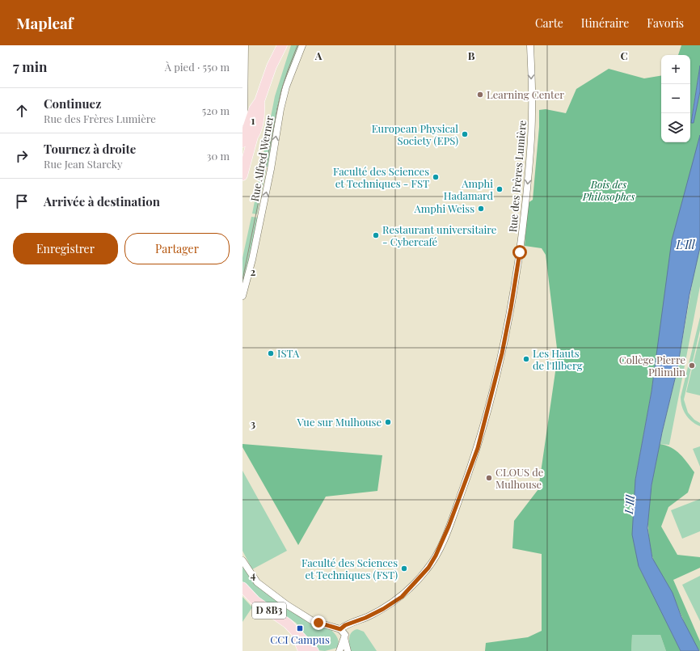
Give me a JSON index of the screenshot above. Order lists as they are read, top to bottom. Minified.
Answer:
{"streets":{"main road":["D 8B3"],"street":["Rue Alfred Werner","Rue des Frères Lumière"]},"one_way":["Rue des Frères Lumière"],"water":["L'Ill"],"parks":["Bois des Philosophes"],"places":{"other":["Learning Center","European Physical Society (EPS)","Faculté des Sciences et Techniques - FST","Amphi Hadamard","Amphi Weiss","Restaurant universitaire - Cybercafé","ISTA","Les Hauts de l'Illberg","Collège Pierre Pflimlin","Vue sur Mulhouse","CLOUS de Mulhouse","Faculté des Sciences et Techniques (FST)"],"transit":["CCI Campus"]},"page":{"header":"Mapleaf","nav":["Carte","Itinéraire","Favoris"],"heading":["7 min","À pied · 550 m"],"map_buttons":["+","−"],"list":[["Continuez","Rue des Frères Lumière","520 m"],["Tournez à droite","Rue Jean Starcky","30 m"],"Arrivée à destination"],"buttons":["Enregistrer","Partager"]},"grid":{"columns":["A","B","C"],"rows":["1","2","3","4"]}}
